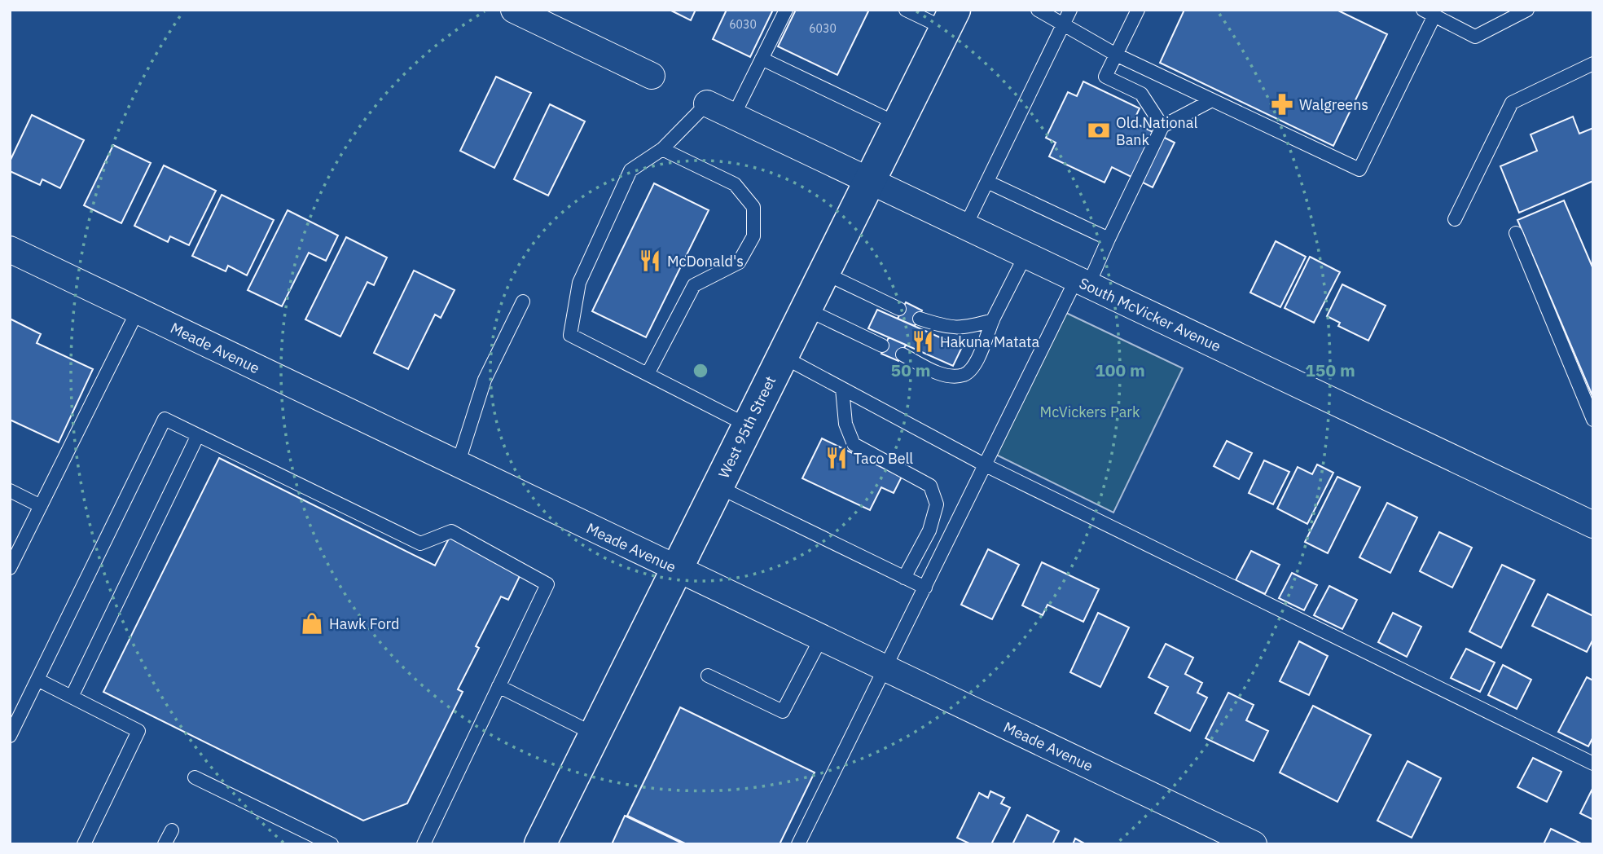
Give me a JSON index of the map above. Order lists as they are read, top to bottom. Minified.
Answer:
{"streets":{"main road":["West 95th Street"],"street":["South McVicker Avenue","Meade Avenue"]},"crossings":[["South McVicker Avenue","West 95th Street"],["Meade Avenue","West 95th Street"]],"parks":["McVickers Park"],"places":{"pharmacy":["Walgreens"],"bank":["Old National Bank"],"restaurant":["McDonald's","Hakuna Matata","Taco Bell"],"shop":["Hawk Ford"]},"house_numbers":["6030","6030"],"rings":["50 m","100 m","150 m"]}
